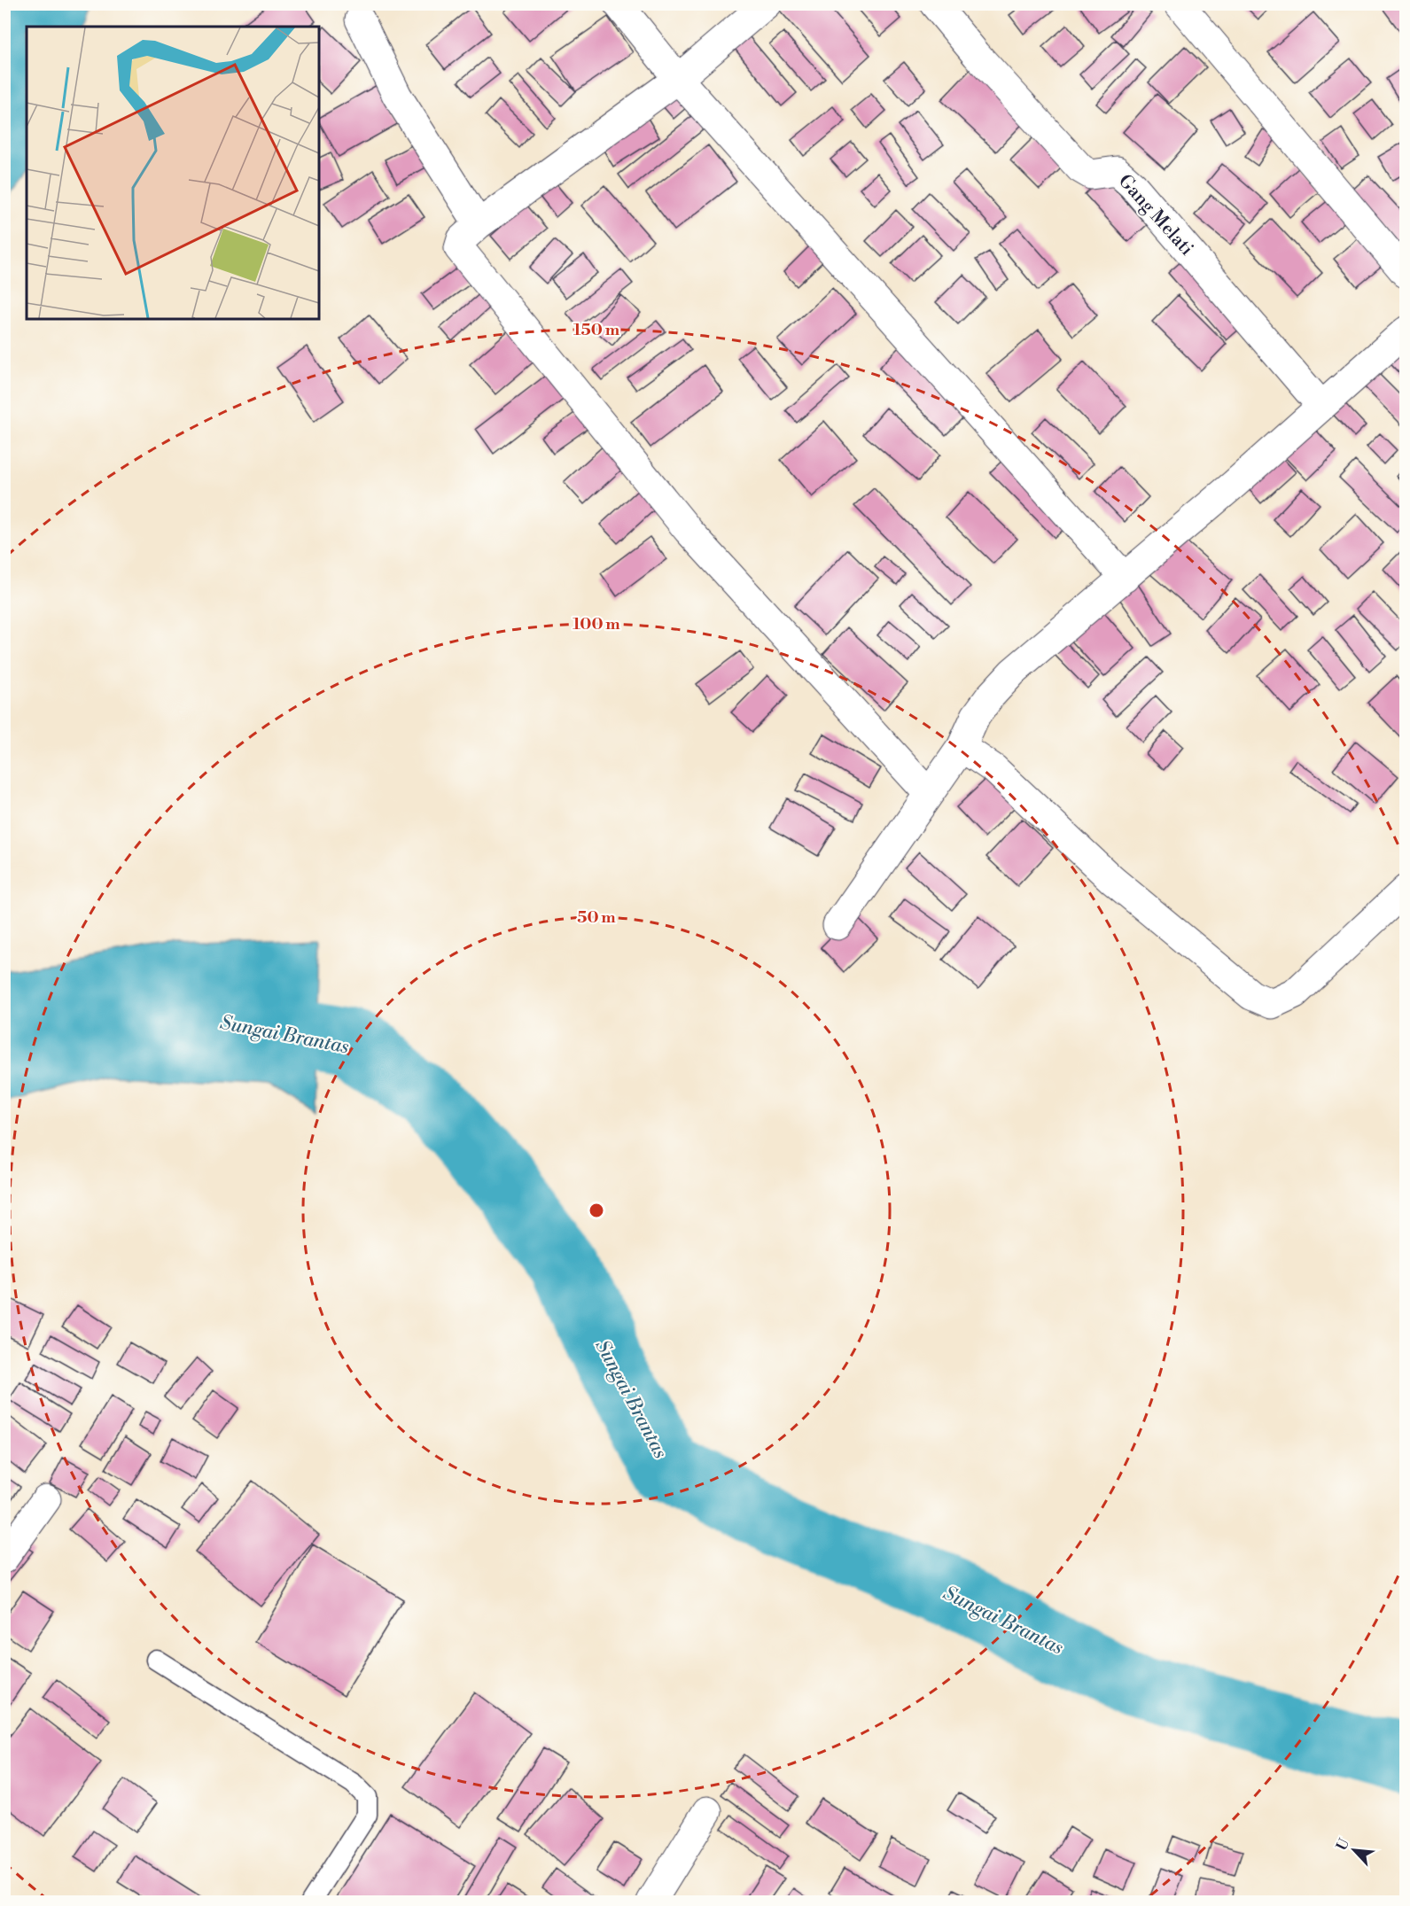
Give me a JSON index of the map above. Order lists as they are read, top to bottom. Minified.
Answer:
{"streets":{"street":["Gang Melati"]},"water":["Sungai Brantas"],"north":"top left","rings":["150 m","100 m","50 m"]}
